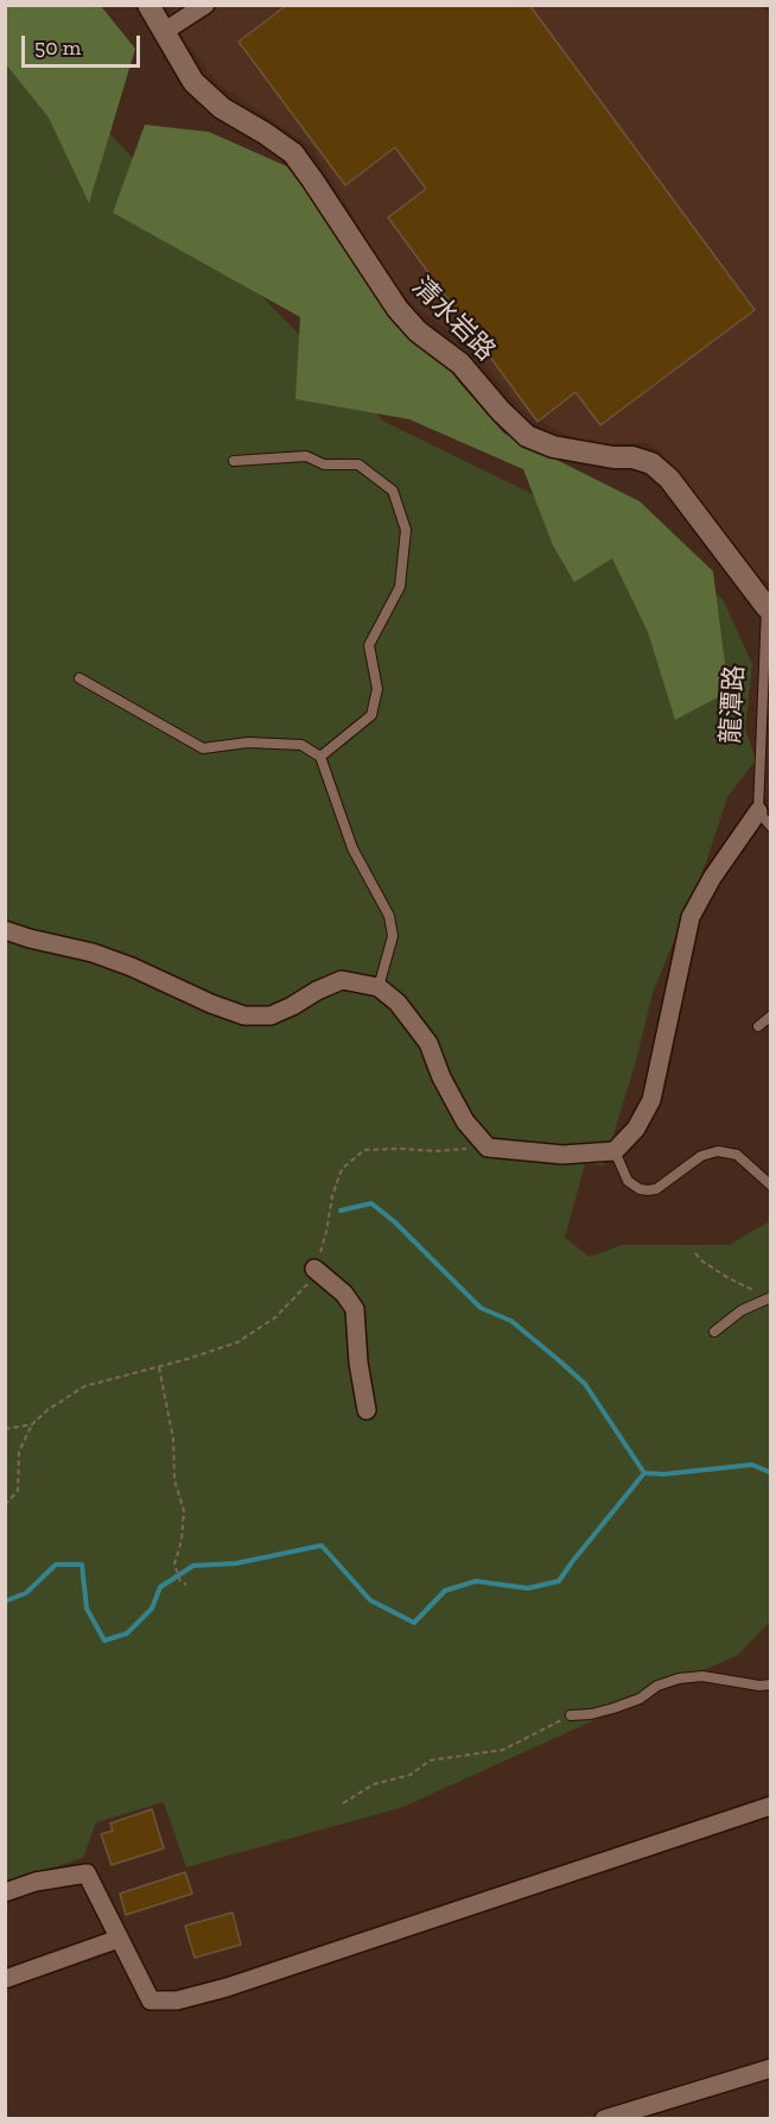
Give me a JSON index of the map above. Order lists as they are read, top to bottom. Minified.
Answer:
{"streets":{"street":["清水岩路"],"lane":["龍潭路"]},"crossings":[["清水岩路","龍潭路"]],"scale_bar":"50 m"}
